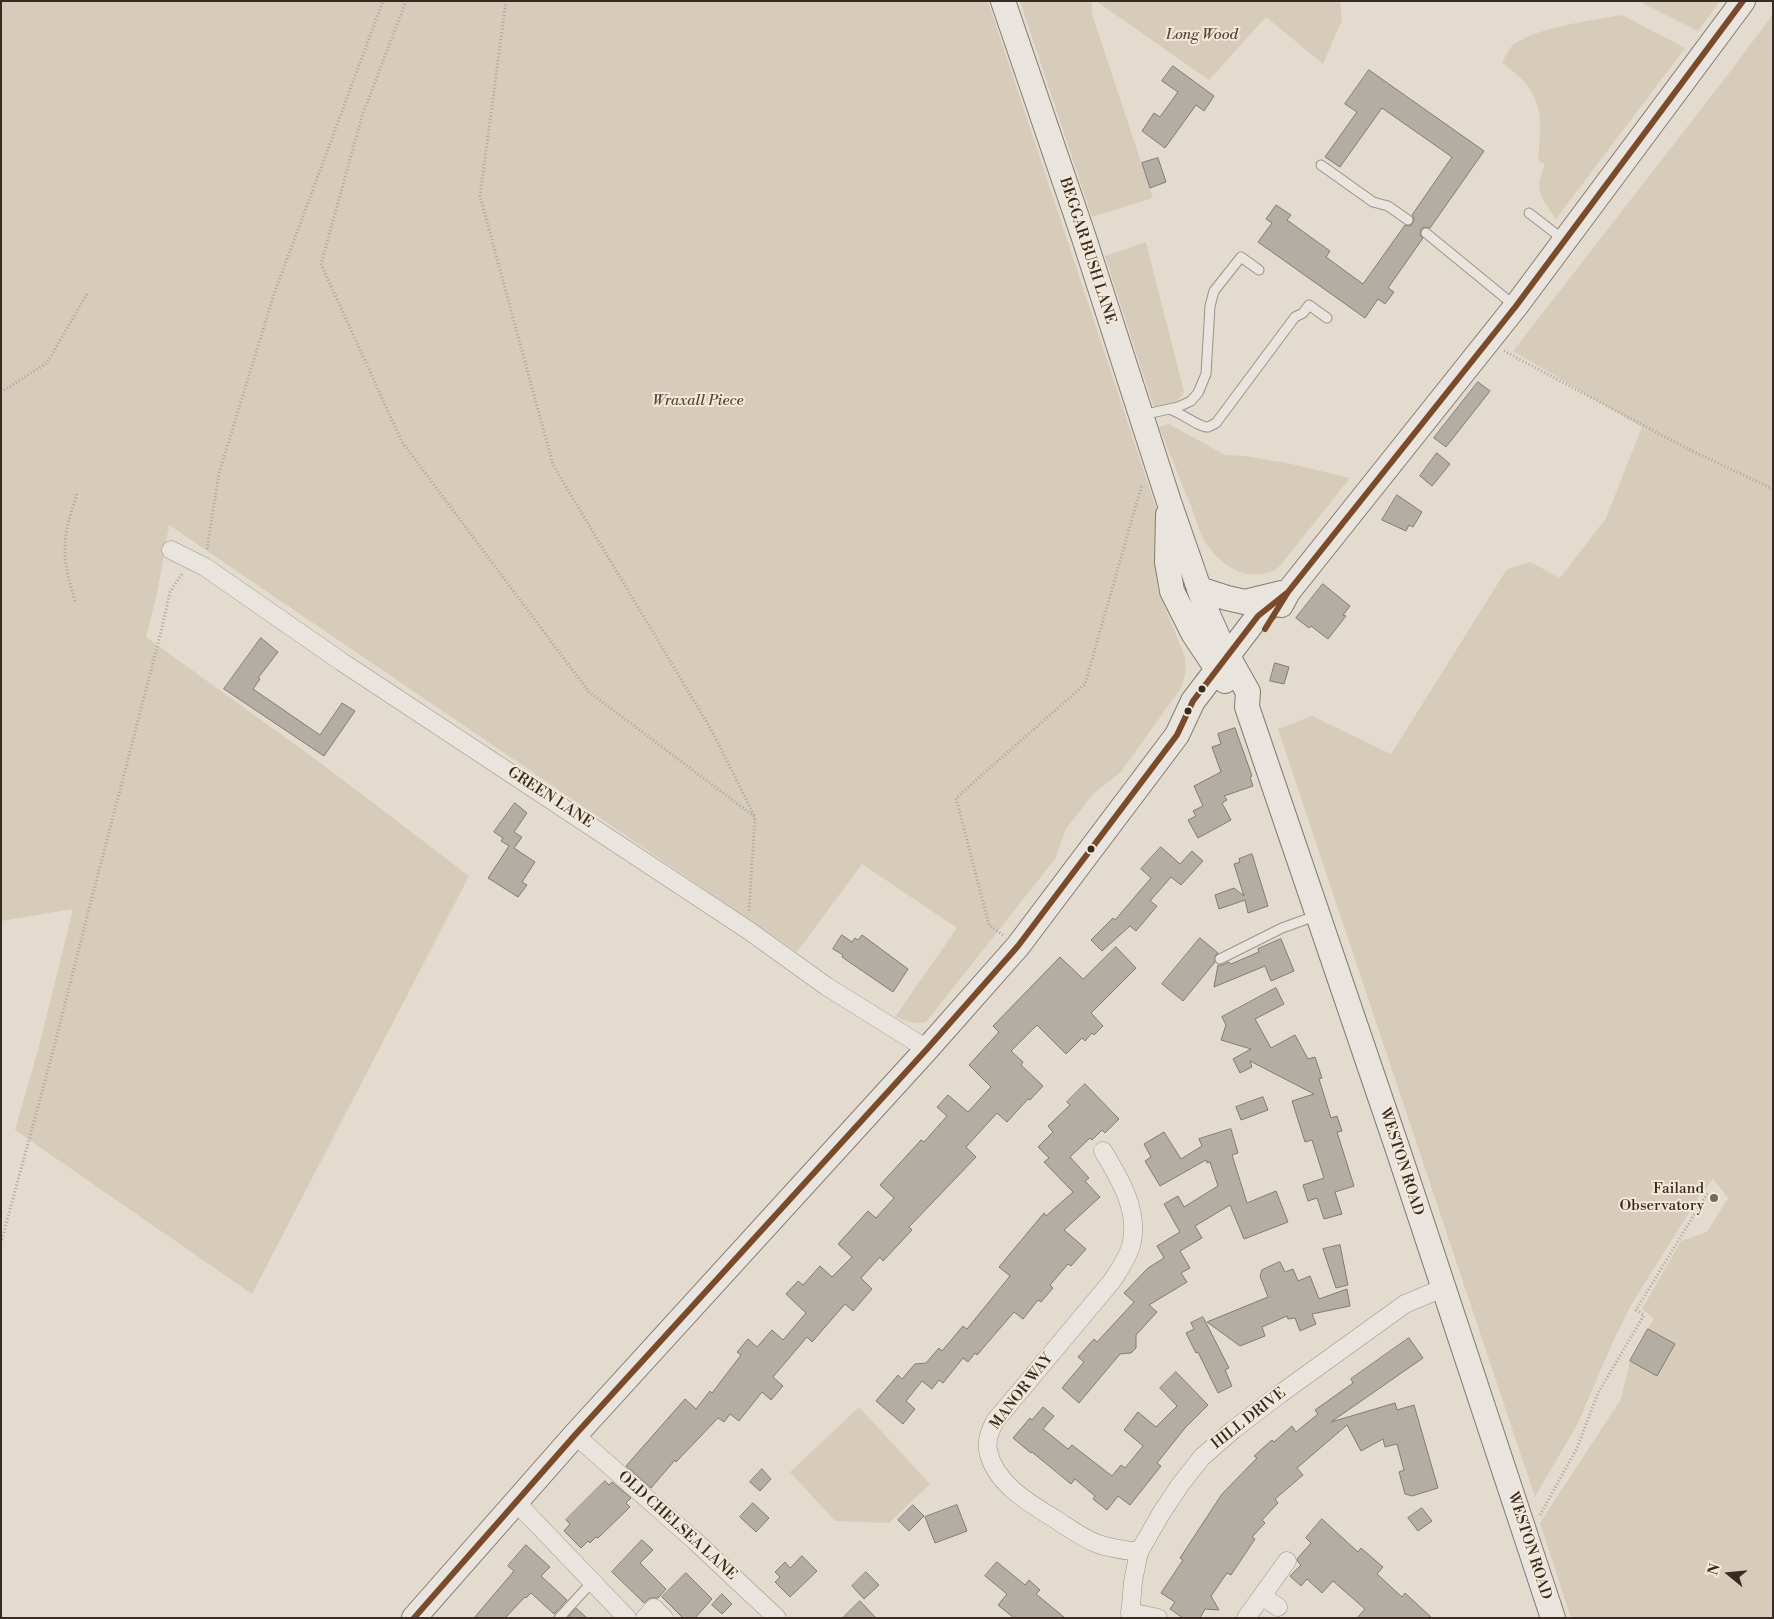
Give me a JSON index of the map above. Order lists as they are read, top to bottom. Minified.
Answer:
{"streets":{"main road":["BEGGAR BUSH LANE","WESTON ROAD"],"street":["GREEN LANE","MANOR WAY","HILL DRIVE","OLD CHELSEA LANE"]},"crossings":[["BEGGAR BUSH LANE","WESTON ROAD"],["WESTON ROAD","HILL DRIVE"],["MANOR WAY","HILL DRIVE"]],"parks":["Long Wood","Wraxall Piece"],"places":["Failand Observatory"],"north":"left"}
